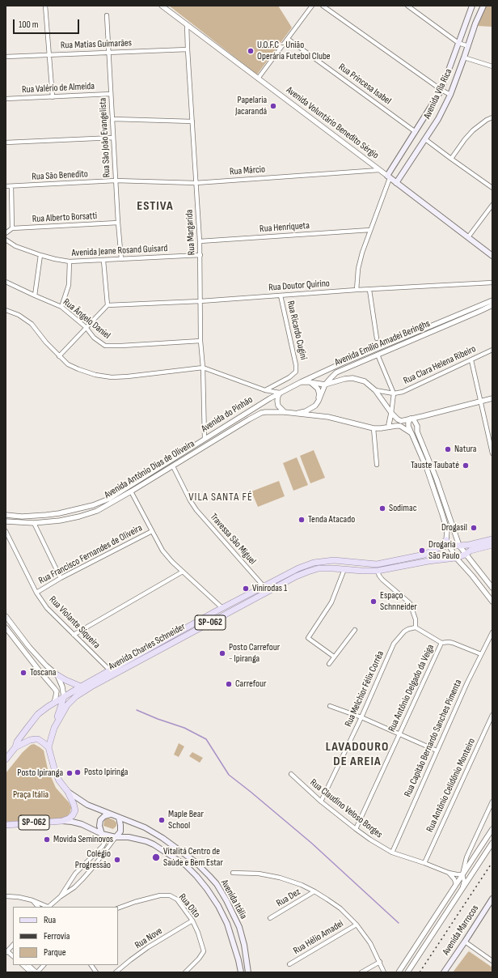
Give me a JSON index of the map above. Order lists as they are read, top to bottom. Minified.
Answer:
{"streets":{"main road":["Avenida Vila Rica","Avenida Voluntário Benedito Sérgio","SP-062","Avenida Charles Schneider","Avenida Itália","Avenida Marrocos"],"street":["Rua Matias Guimarães","Rua Princesa Isabel","Rua Valério de Almeida","Rua São João Evangelista","Rua Márcio","Rua São Benedito","Rua Alberto Borsatti","Rua Henriqueta","Rua Margarida","Avenida Jeane Rosand Guisard","Rua Doutor Quirino","Rua Ângelo Daniel","Rua Ricardo Cugini","Avenida Emílio Amadei Beringhs","Rua Clara Helena Ribeiro","Avenida do Pinhão","Avenida Antônio Dias de Oliveira","Travessa São Miguel","Rua Francisco Fernandes de Oliveira","Rua Violante Siqueira","Rua Antônio Delgado da Veiga","Rua Melchior Félix Corrêa","Rua Capitão Bernardo Sanches Pimenta","Rua Antônio Celidônio Monteiro","Rua Claudino Veloso Borges","Rua Dez","Rua Oito","Rua Hélio Amadei","Rua Nove"]},"crossings":[["Rua Matias Guimarães","Rua São João Evangelista"],["Rua Matias Guimarães","Rua Margarida"],["Rua Princesa Isabel","Avenida Vila Rica"],["Rua Valério de Almeida","Rua São João Evangelista"],["Avenida Vila Rica","Avenida Voluntário Benedito Sérgio"],["Avenida Voluntário Benedito Sérgio","Rua Márcio"],["Avenida Voluntário Benedito Sérgio","Rua Margarida"],["Rua São João Evangelista","Rua Márcio"],["Rua São João Evangelista","Rua São Benedito"],["Rua São João Evangelista","Rua Alberto Borsatti"],["Rua São João Evangelista","Avenida Jeane Rosand Guisard"],["Rua Márcio","Rua São Benedito"],["Rua Márcio","Rua Margarida"],["Rua Henriqueta","Rua Margarida"],["Rua Margarida","Avenida Jeane Rosand Guisard"],["Rua Margarida","Rua Doutor Quirino"],["Rua Margarida","Rua Ângelo Daniel"],["Rua Margarida","Avenida do Pinhão"],["Rua Doutor Quirino","Rua Ricardo Cugini"],["Avenida Emílio Amadei Beringhs","Avenida do Pinhão"],["Avenida Emílio Amadei Beringhs","Avenida Antônio Dias de Oliveira"],["Avenida do Pinhão","Avenida Antônio Dias de Oliveira"],["Avenida Antônio Dias de Oliveira","Travessa São Miguel"],["Travessa São Miguel","Avenida Charles Schneider"],["Rua Francisco Fernandes de Oliveira","Rua Violante Siqueira"],["Rua Violante Siqueira","Avenida Charles Schneider"],["SP-062","Avenida Charles Schneider"],["SP-062","Avenida Itália"],["Rua Antônio Delgado da Veiga","Rua Claudino Veloso Borges"],["Rua Melchior Félix Corrêa","Rua Claudino Veloso Borges"],["Rua Capitão Bernardo Sanches Pimenta","Rua Claudino Veloso Borges"],["Rua Antônio Celidônio Monteiro","Rua Claudino Veloso Borges"],["Rua Oito","Rua Nove"]],"districts":["ESTIVA","VILA SANTA FÉ","LAVADOURO DE AREIA"],"parks":["Praça Itália"],"places":["U.O.F.C - União Operária Futebol Clube","Papelaria Jacarandá","Natura","Tauste Taubaté","Sodimac","Tenda Atacado","Drogasil","Drogaria São Paulo","Vinirodas 1","Espaço Schnneider","Posto Carrefour - Ipiranga","Toscana","Carrefour","Posto Ipiringa","Posto Ipiranga","Maple Bear School","Movida Seminovos","Vitalitá Centro de Saúde e Bem Estar","Colégio Progressão"],"legend":["Rua","Ferrovia","Parque"],"scale_bar":"100 m"}
